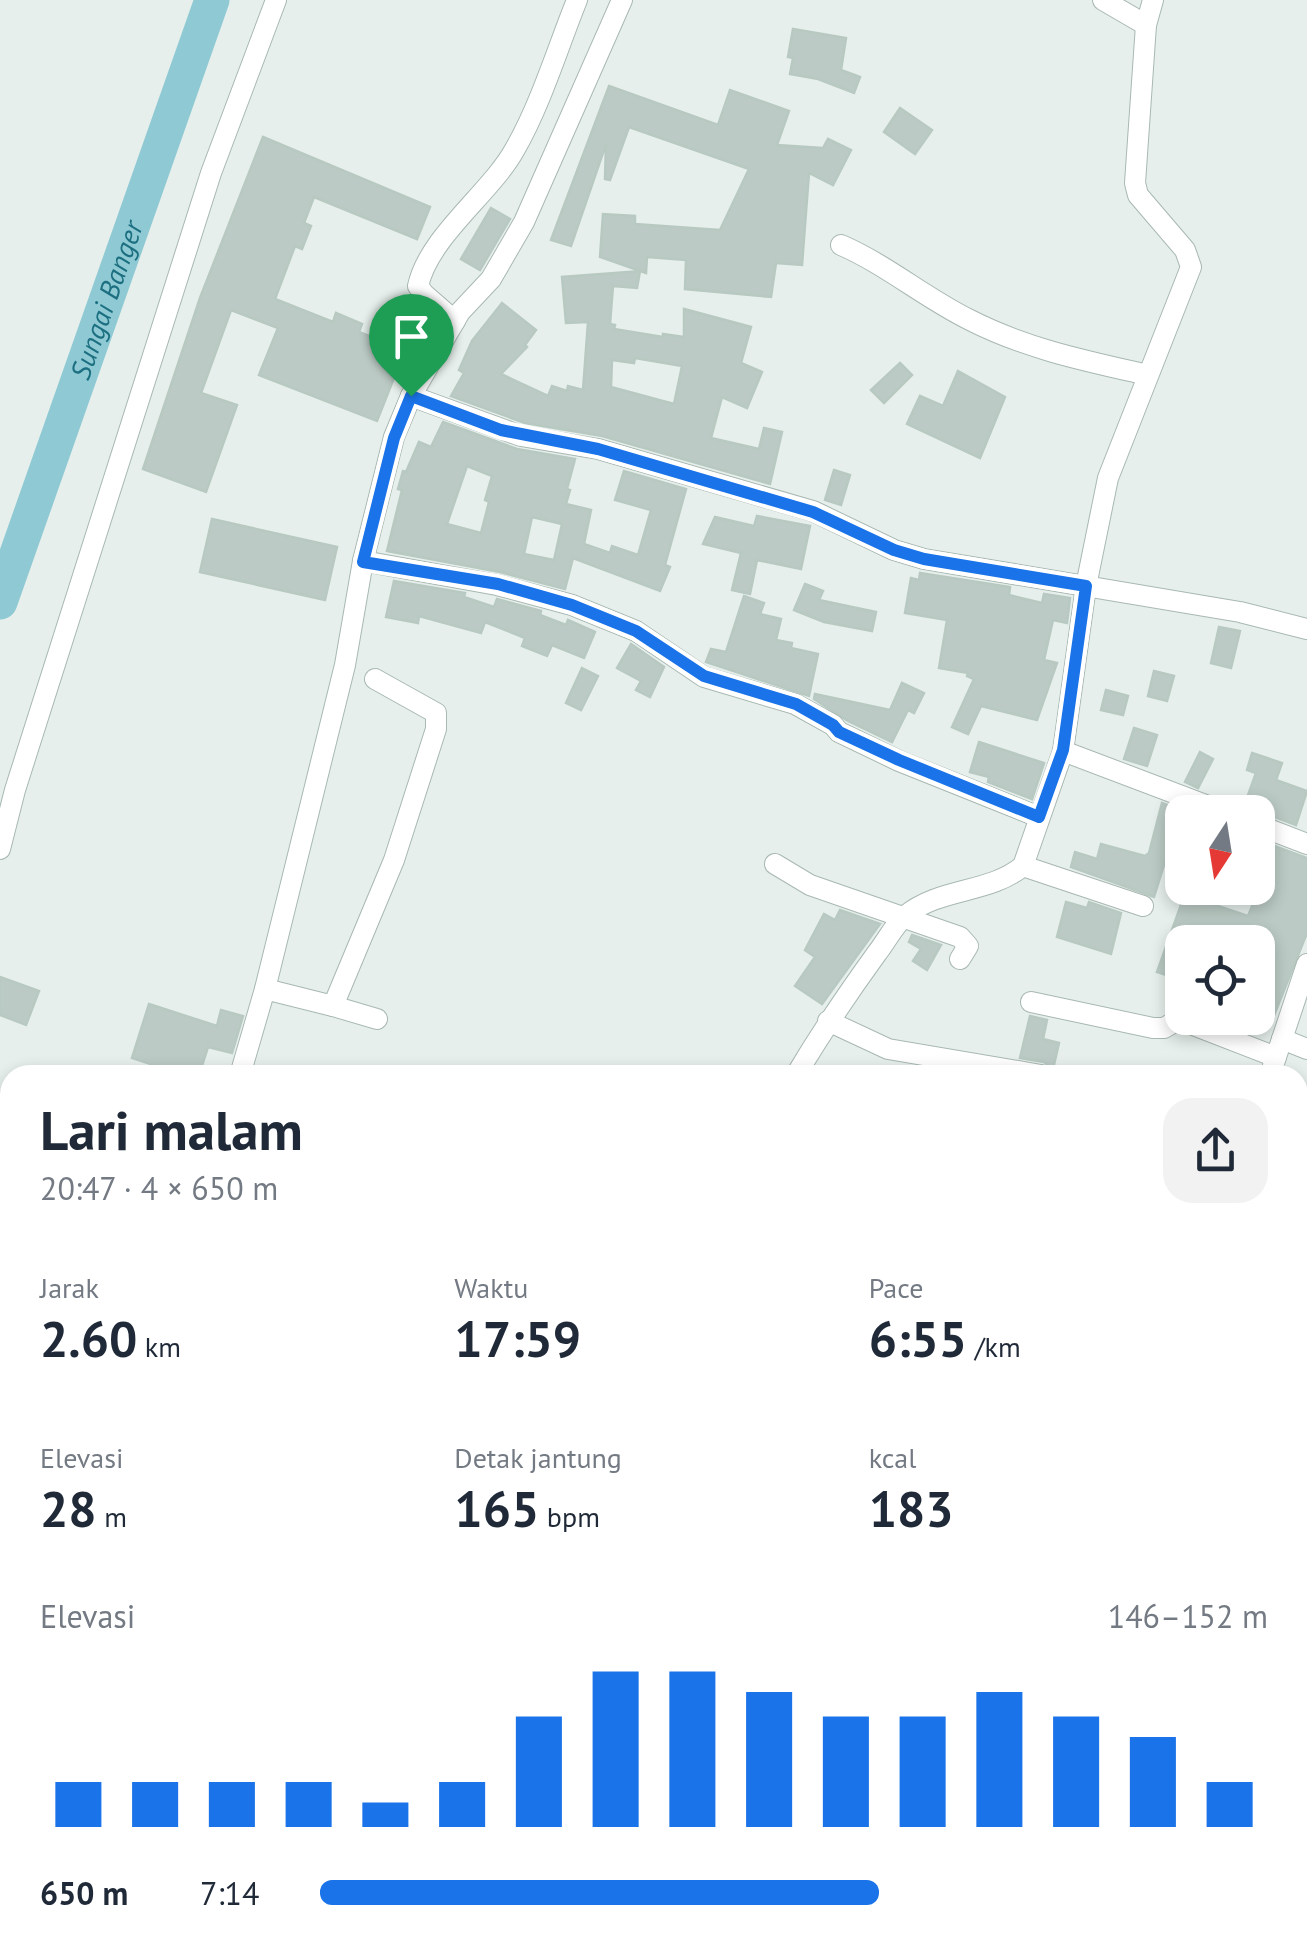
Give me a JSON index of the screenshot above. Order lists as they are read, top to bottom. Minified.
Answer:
{"water":["Sungai Banger"],"north":"bottom","page":{"heading":["Lari malam","20:47 · 4 × 650 m"],"stats":[["Jarak","2.60 km"],["Waktu","17:59"],["Pace","6:55 /km"],["Elevasi","28 m"],["Detak jantung","165 bpm"],["kcal","183"]],"chart":["Elevasi","146–152 m"],"list":[{"name":"650 m","note":"7:14"}]}}
